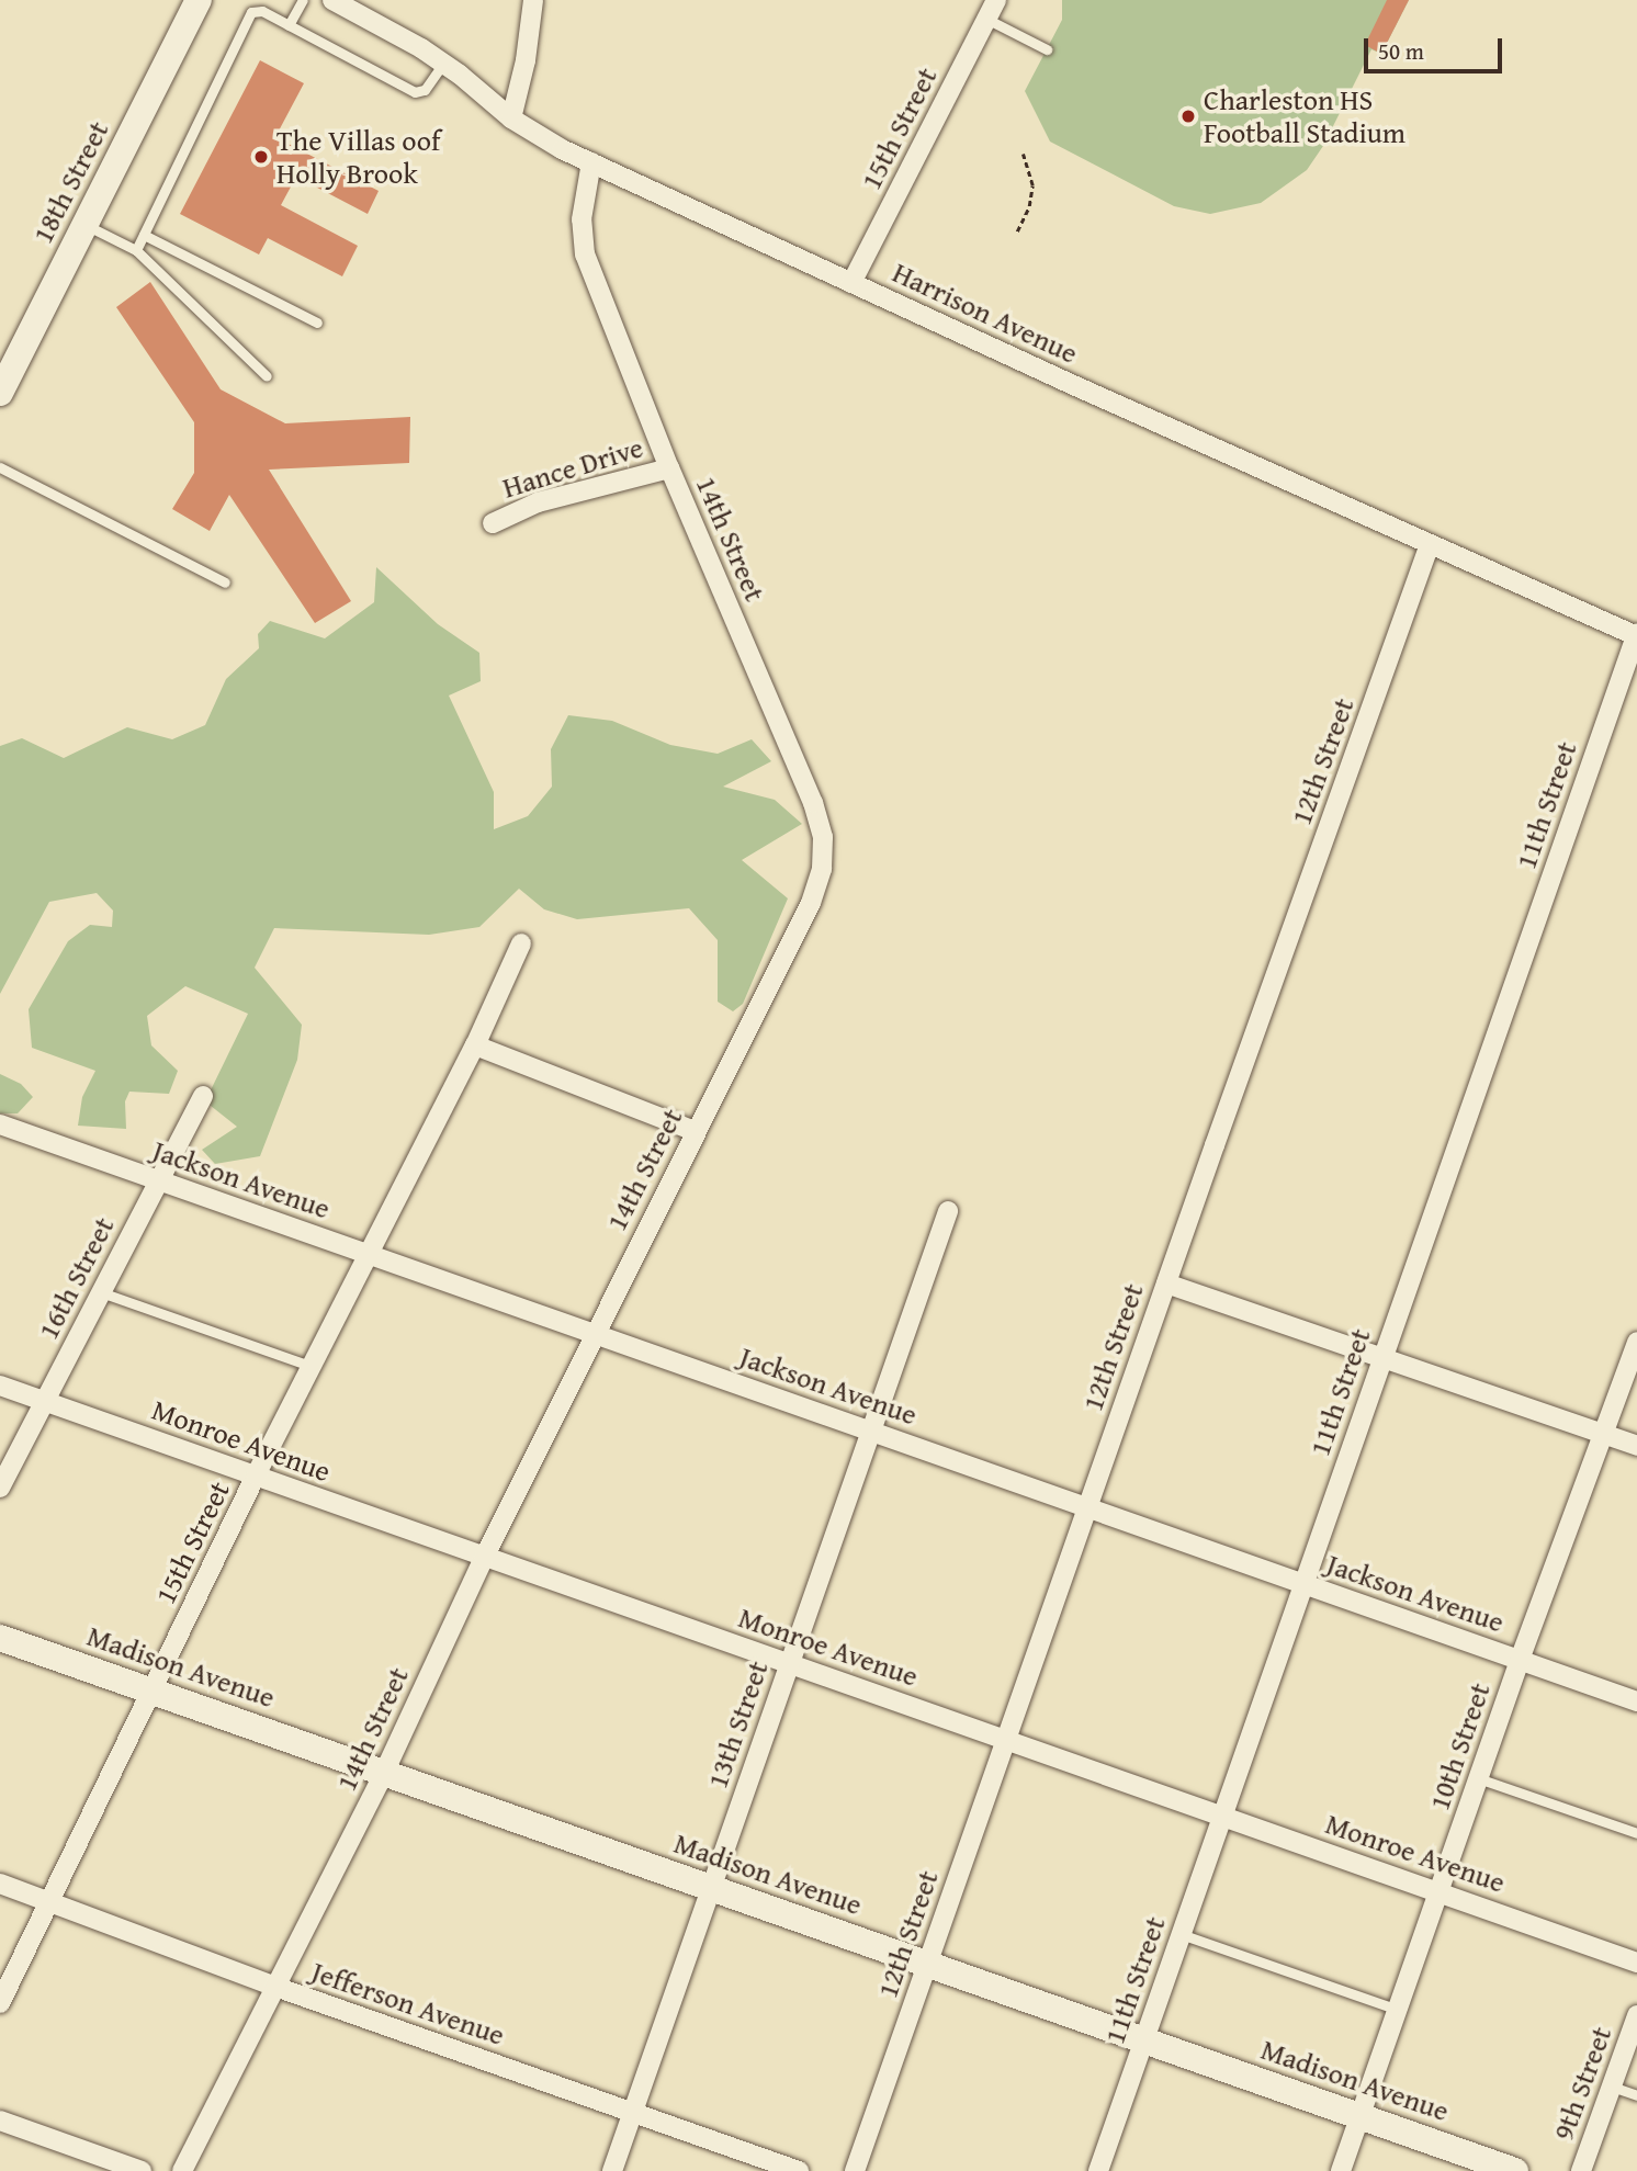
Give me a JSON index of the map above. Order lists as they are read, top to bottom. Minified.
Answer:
{"streets":{"street":["15th Street","18th Street","Harrison Avenue","Hance Drive","14th Street","12th Street","11th Street","Jackson Avenue","16th Street","Monroe Avenue","Madison Avenue","13th Street","10th Street","Jefferson Avenue","9th Street"]},"crossings":[["15th Street","Harrison Avenue"],["15th Street","Jackson Avenue"],["15th Street","Monroe Avenue"],["15th Street","Madison Avenue"],["15th Street","Jefferson Avenue"],["Harrison Avenue","14th Street"],["Harrison Avenue","12th Street"],["Harrison Avenue","11th Street"],["Hance Drive","14th Street"],["14th Street","Jackson Avenue"],["14th Street","Monroe Avenue"],["14th Street","Madison Avenue"],["14th Street","Jefferson Avenue"],["12th Street","Jackson Avenue"],["12th Street","Monroe Avenue"],["12th Street","Madison Avenue"],["11th Street","Jackson Avenue"],["11th Street","Monroe Avenue"],["11th Street","Madison Avenue"],["Jackson Avenue","16th Street"],["Jackson Avenue","13th Street"],["Jackson Avenue","10th Street"],["16th Street","Monroe Avenue"],["Monroe Avenue","13th Street"],["Monroe Avenue","10th Street"],["Madison Avenue","13th Street"],["Madison Avenue","10th Street"],["13th Street","Jefferson Avenue"]],"places":["Charleston HS Football Stadium","The Villas oof Holly Brook"],"scale_bar":"50 m"}
